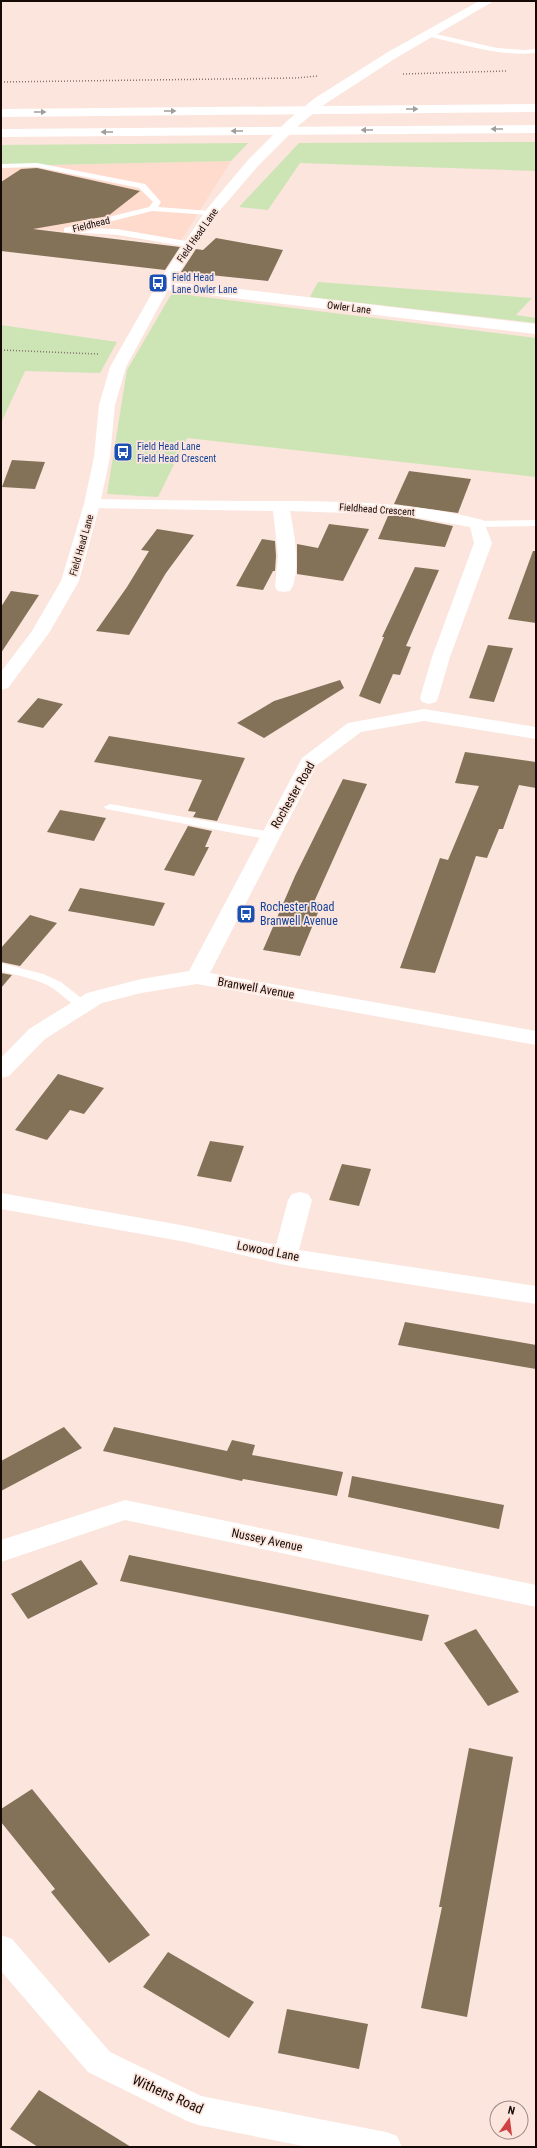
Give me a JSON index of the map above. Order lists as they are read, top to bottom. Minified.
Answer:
{"streets":{"main road":["Field Head Lane","Owler Lane","Fieldhead Crescent","Rochester Road","Branwell Avenue","Lowood Lane","Nussey Avenue","Withens Road"],"lane":["Fieldhead"]},"crossings":[["Fieldhead","Field Head Lane"],["Field Head Lane","Owler Lane"],["Field Head Lane","Fieldhead Crescent"],["Rochester Road","Branwell Avenue"]],"places":{"bus stop":["Field Head Lane Owler Lane","Field Head Lane Field Head Crescent","Rochester Road Branwell Avenue"]},"north":"top"}
